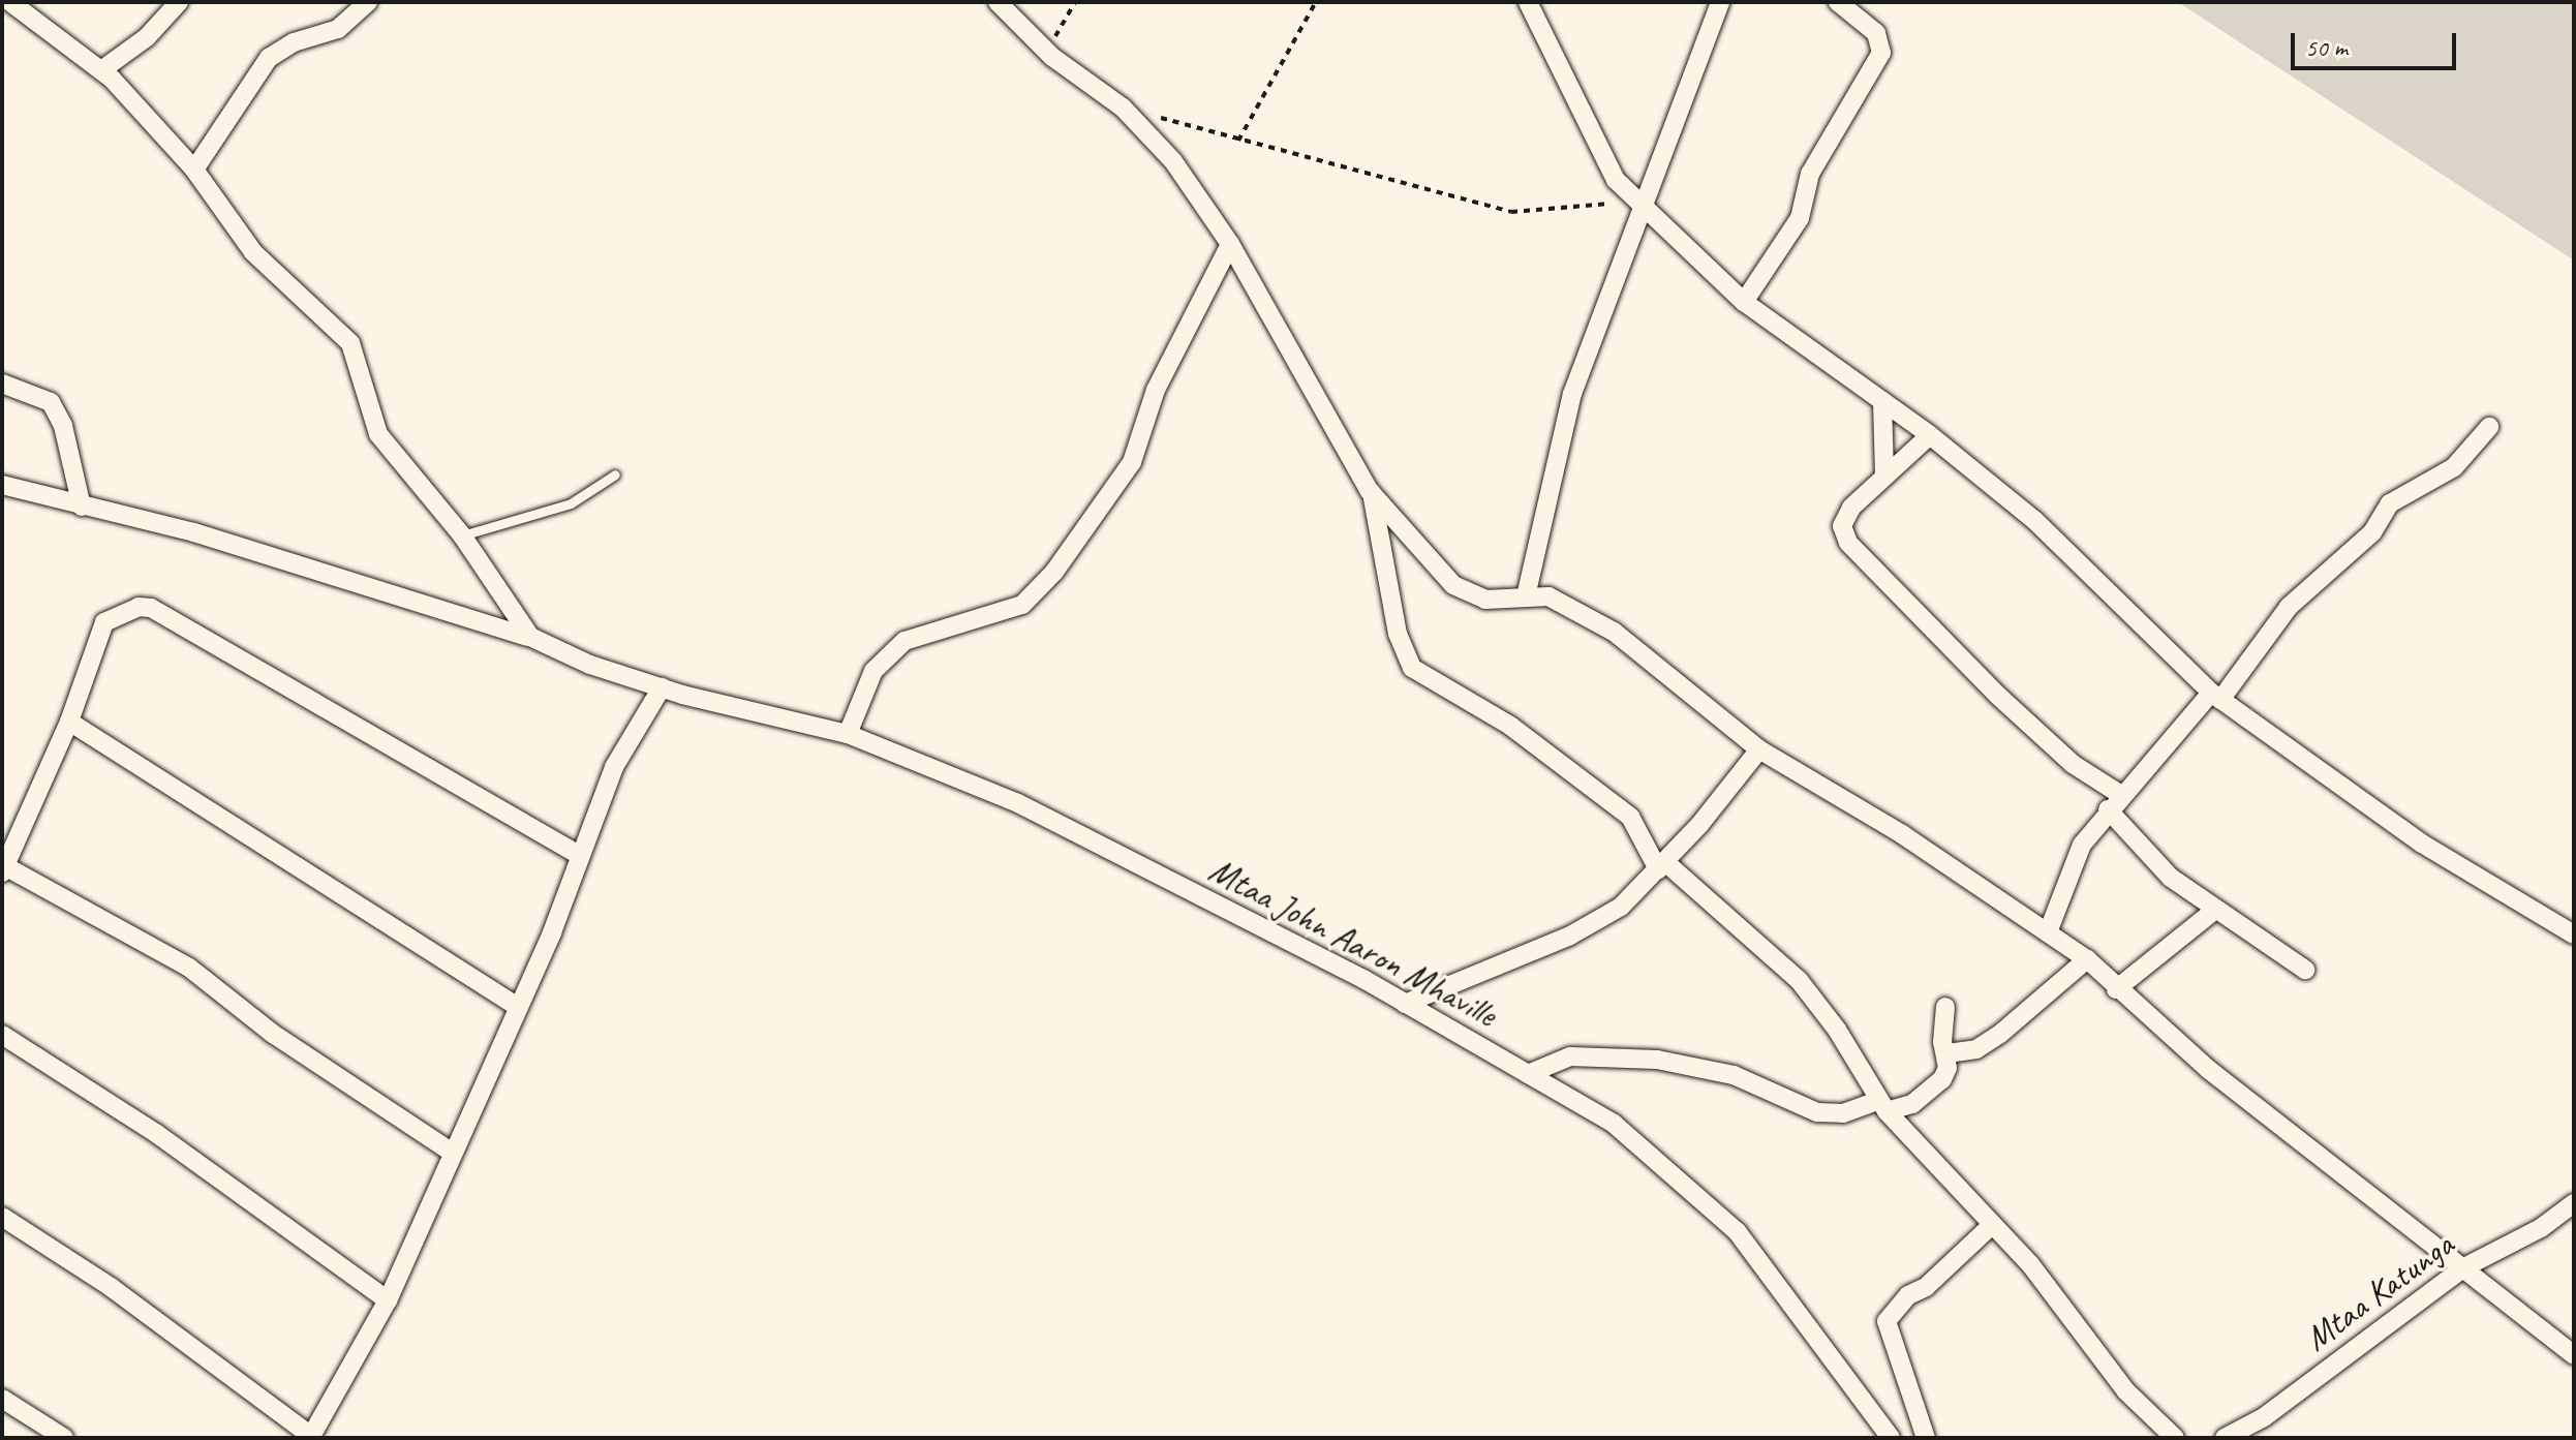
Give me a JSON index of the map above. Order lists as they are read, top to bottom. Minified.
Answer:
{"streets":{"street":["Mtaa John Aaron Mhaville","Mtaa Katunga"]},"scale_bar":"50 m"}
